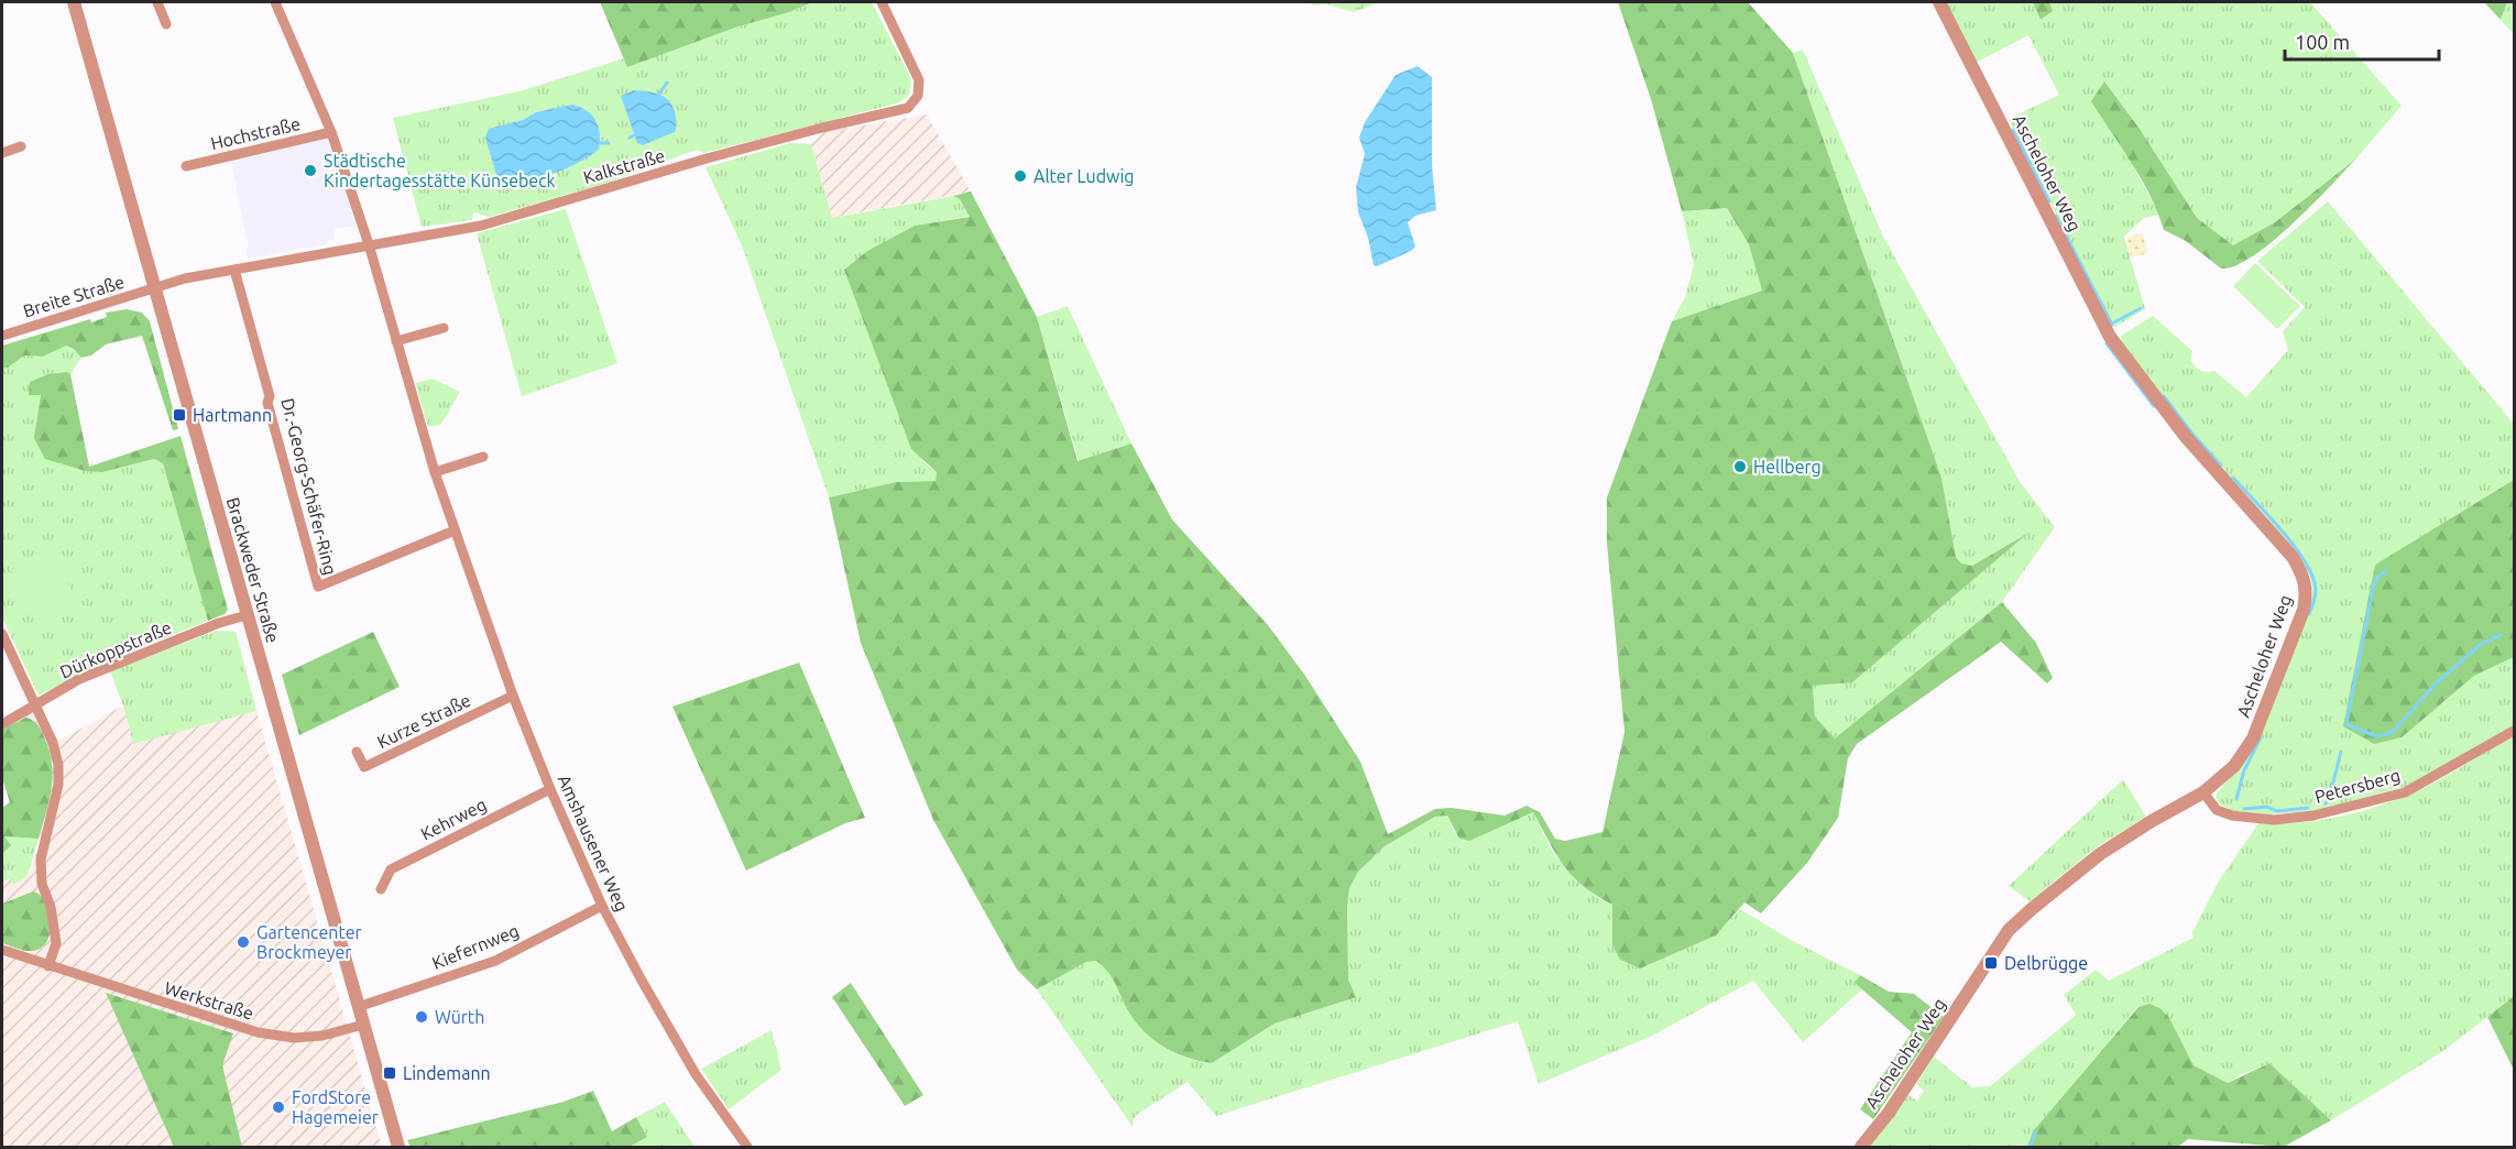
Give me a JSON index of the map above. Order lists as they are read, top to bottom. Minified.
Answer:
{"streets":{"street":["Hochstraße","Kalkstraße","Ascheloher Weg","Breite Straße","Dr.-Georg-Schäfer-Ring","Brackweder Straße","Dürkoppstraße","Kurze Straße","Petersberg","Kehrweg","Amshausener Weg","Kiefernweg","Werkstraße"]},"crossings":[["Hochstraße","Kalkstraße"],["Kalkstraße","Breite Straße"],["Kalkstraße","Dr.-Georg-Schäfer-Ring"],["Kalkstraße","Brackweder Straße"],["Ascheloher Weg","Petersberg"],["Breite Straße","Brackweder Straße"],["Dr.-Georg-Schäfer-Ring","Amshausener Weg"],["Brackweder Straße","Dürkoppstraße"],["Brackweder Straße","Kiefernweg"],["Brackweder Straße","Werkstraße"],["Kurze Straße","Amshausener Weg"],["Kehrweg","Amshausener Weg"],["Amshausener Weg","Kiefernweg"]],"places":{"other":["Städtische Kindertagesstätte Künsebeck","Alter Ludwig","Hellberg","Gartencenter Brockmeyer","Würth","FordStore Hagemeier"],"transit":["Hartmann","Delbrügge","Lindemann"]},"scale_bar":"100 m"}
